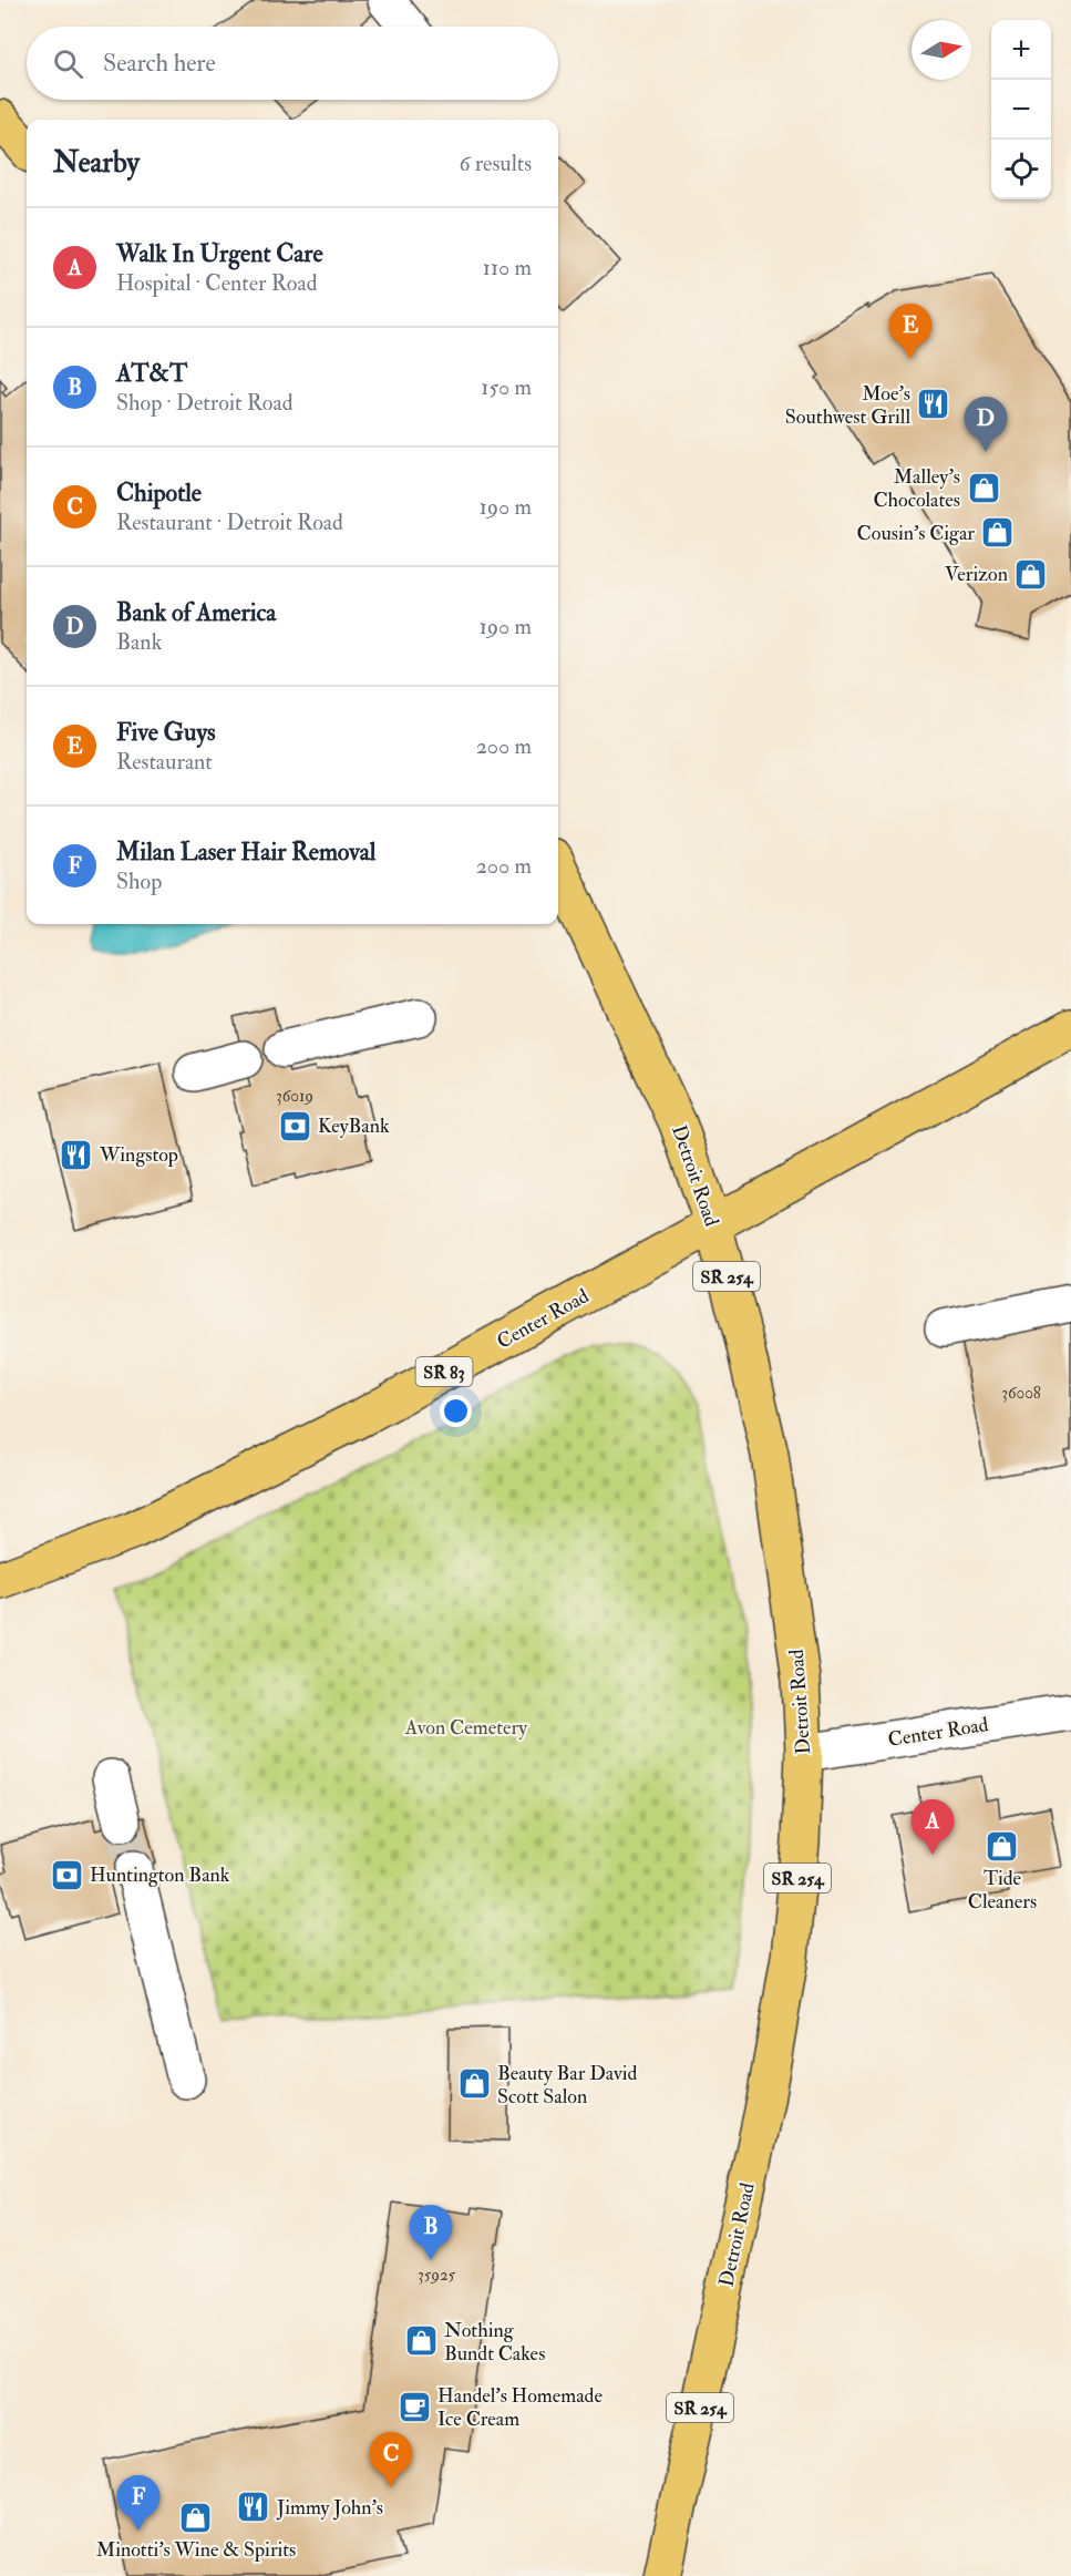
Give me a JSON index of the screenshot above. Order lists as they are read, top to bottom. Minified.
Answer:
{"streets":{"main road":["Detroit Road","SR 254","Center Road","SR 83"]},"crossings":[["Detroit Road","Center Road"]],"parks":["Avon Cemetery"],"places":{"restaurant":["Moe's Southwest Grill","Wingstop","Jimmy John's"],"shop":["Malley's Chocolates","Cousin's Cigar","Verizon","Tide Cleaners","Beauty Bar David Scott Salon","Nothing Bundt Cakes","Minotti's Wine & Spirits"],"bank":["KeyBank","Huntington Bank"],"cafe":["Handel's Homemade Ice Cream"]},"house_numbers":["36019","36008","35925"],"north":"right","page":{"map_buttons":["+","−"],"search":"Search here","heading":["Nearby","6 results"],"list":[{"mark":"A","name":"Walk In Urgent Care","note":"Hospital · Center Road","value":"110 m"},{"mark":"B","name":"AT&T","note":"Shop · Detroit Road","value":"150 m"},{"mark":"C","name":"Chipotle","note":"Restaurant · Detroit Road","value":"190 m"},{"mark":"D","name":"Bank of America","note":"Bank","value":"190 m"},{"mark":"E","name":"Five Guys","note":"Restaurant","value":"200 m"},{"mark":"F","name":"Milan Laser Hair Removal","note":"Shop","value":"200 m"}],"pins":["E","D","A","B","C","F"]}}
